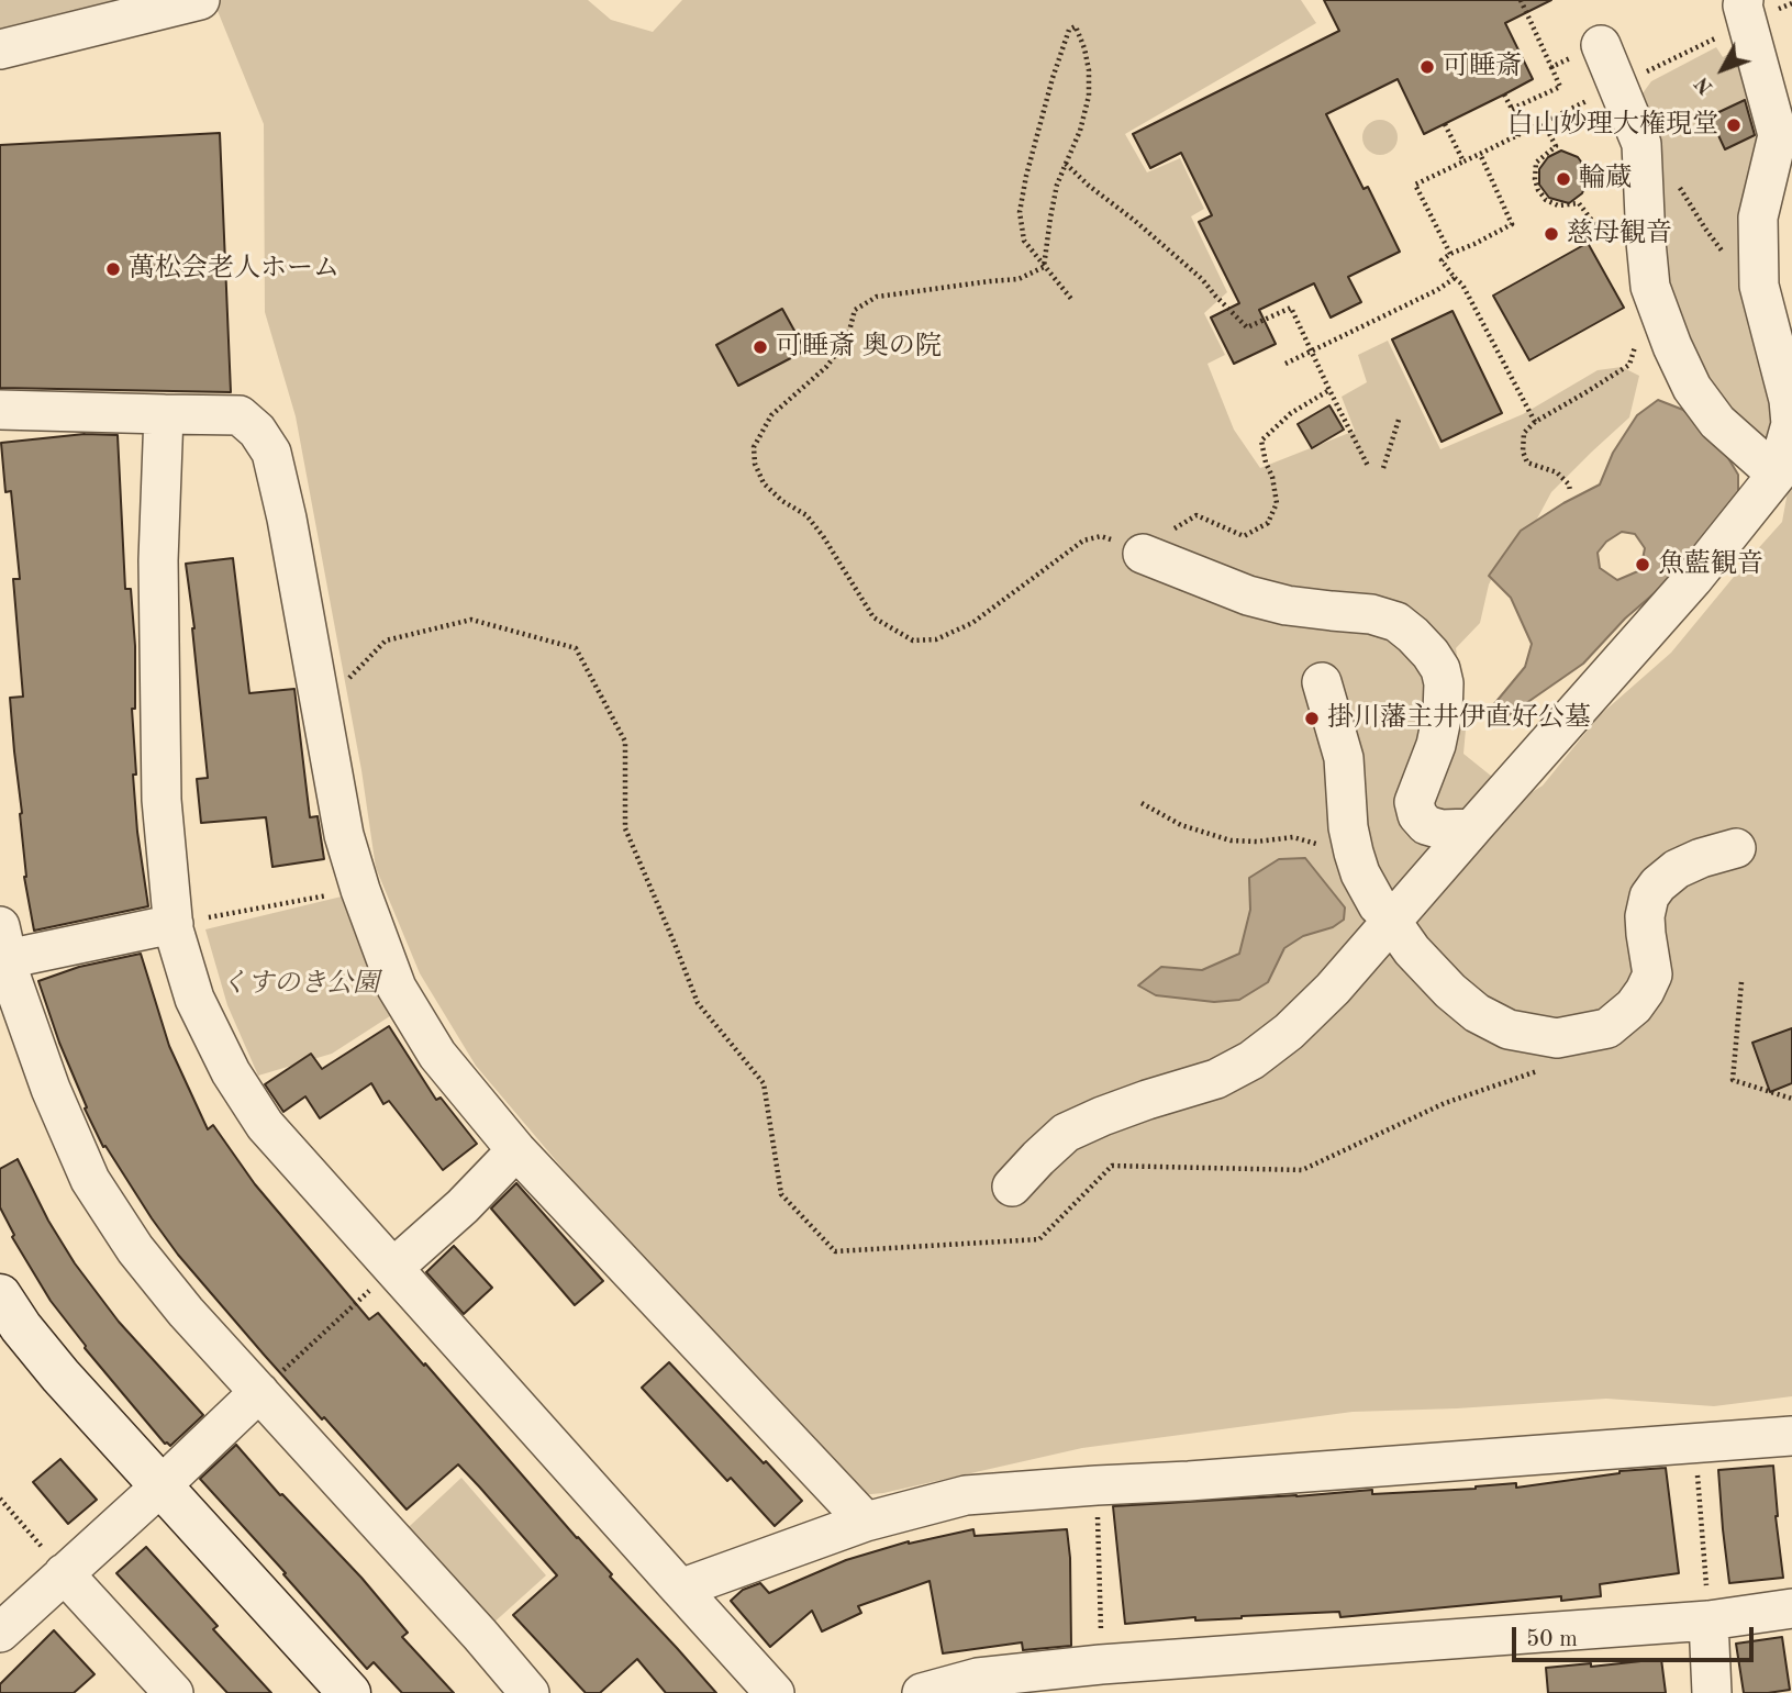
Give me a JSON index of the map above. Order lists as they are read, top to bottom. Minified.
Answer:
{"parks":["くすのき公園"],"places":["可睡斎","白山妙理大権現堂","輪蔵","慈母観音","萬松会老人ホーム","可睡斎 奥の院","魚藍観音","掛川藩主井伊直好公墓"],"scale_bar":"50 m","north":"bottom left"}
